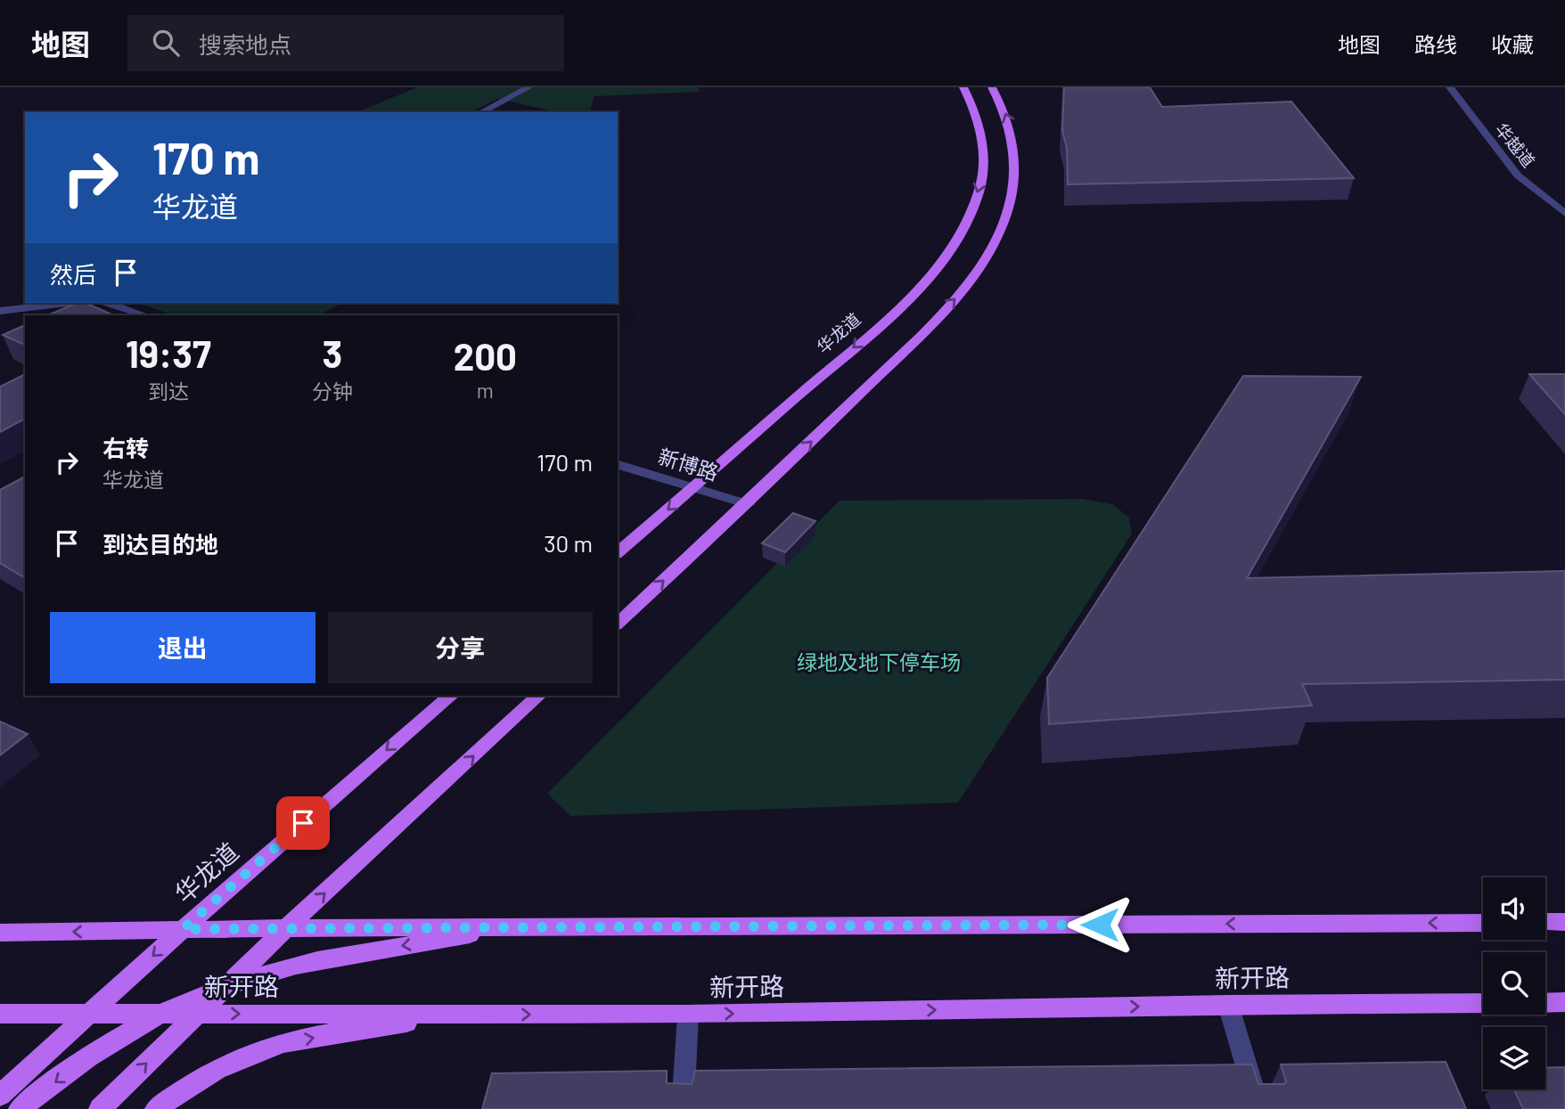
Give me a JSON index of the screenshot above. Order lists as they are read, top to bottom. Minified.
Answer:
{"streets":{"main road":["华龙道","新开路"],"street":["华越道","新博路"]},"crossings":[["华龙道","新博路"],["华龙道","新开路"]],"parks":["绿地及地下停车场"],"page":{"header":"地图","search":"搜索地点","nav":["地图","路线","收藏"],"turn":["170 m","华龙道"],"then":"然后","eta":["19:37","到达","3","分钟","200","m"],"list":[{"name":"右转","note":"华龙道","value":"170 m"},{"name":"到达目的地","value":"30 m"}],"buttons":["退出","分享"]}}
